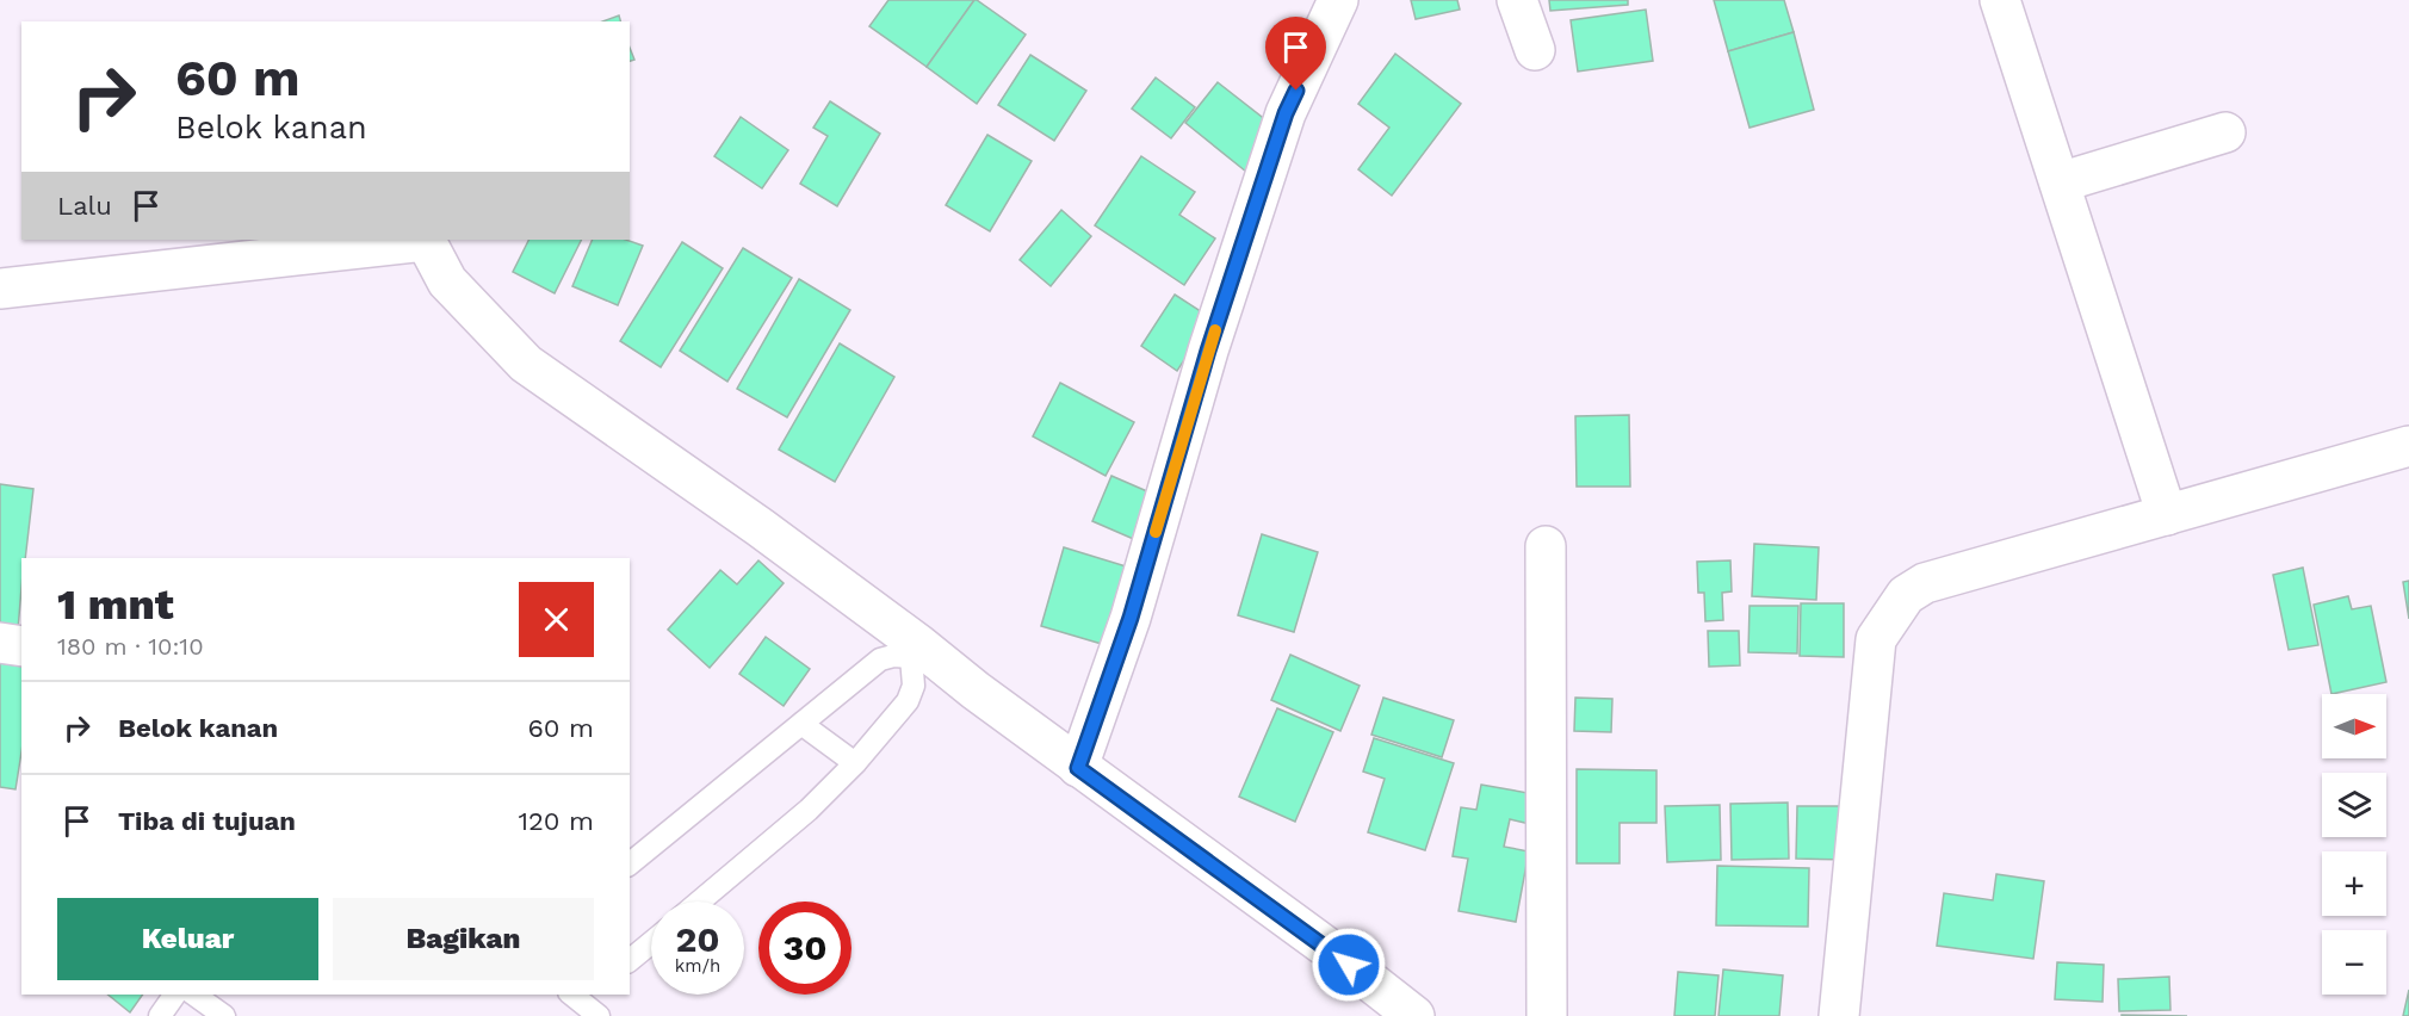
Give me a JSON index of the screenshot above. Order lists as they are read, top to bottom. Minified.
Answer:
{"north":"right","page":{"turn":["60 m","Belok kanan"],"then":"Lalu","heading":["1 mnt","180 m · 10:10"],"list":[{"name":"Belok kanan","value":"60 m"},{"name":"Tiba di tujuan","value":"120 m"}],"map_buttons":["+","−"],"buttons":["Keluar","Bagikan"],"speed":"20 km/h","limit":"30"}}
